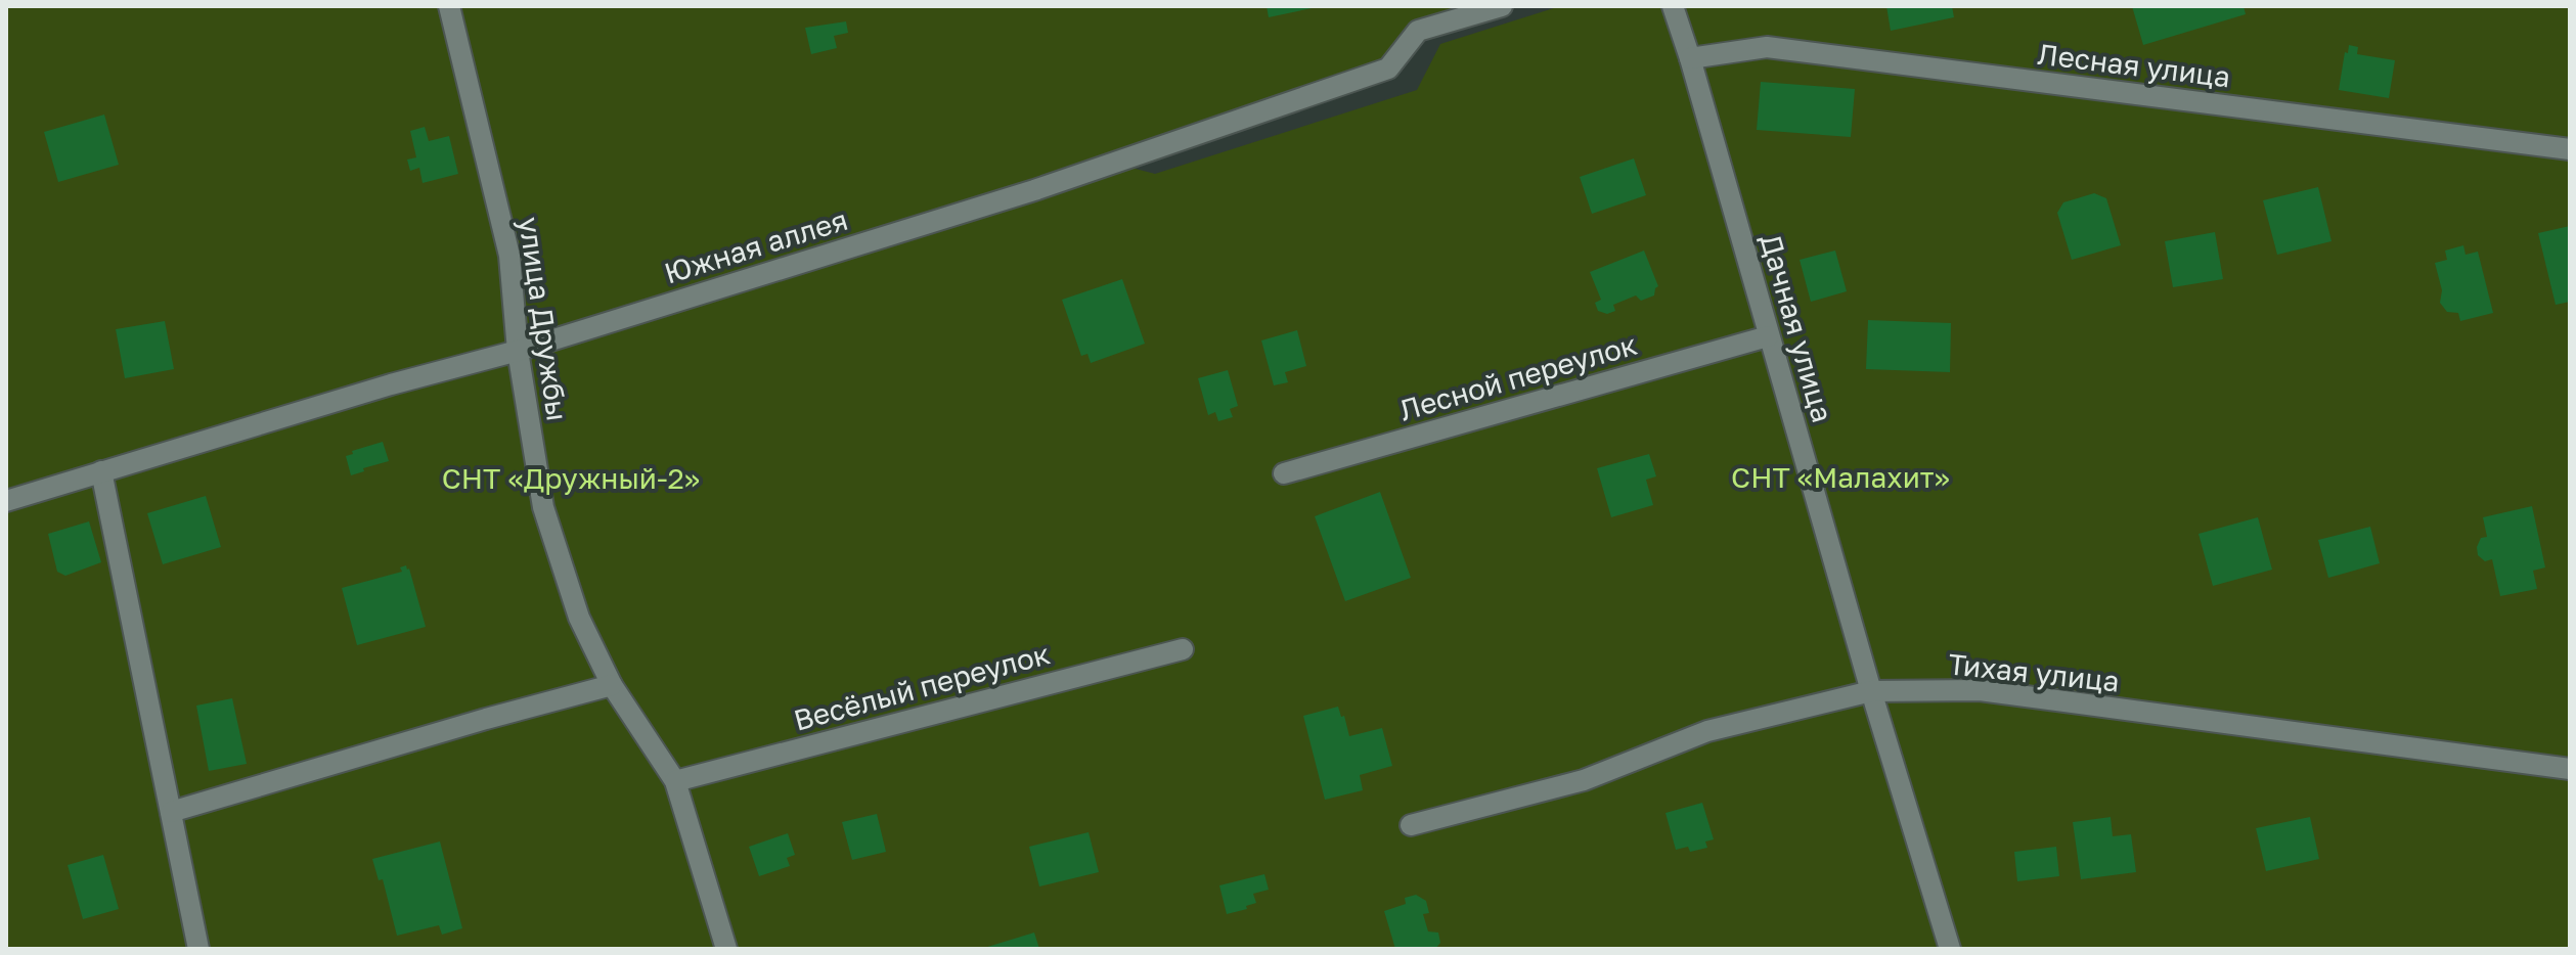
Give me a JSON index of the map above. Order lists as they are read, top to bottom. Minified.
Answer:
{"streets":{"street":["Лесная улица","Южная аллея","улица Дружбы","Дачная улица","Лесной переулок","Тихая улица","Весёлый переулок"]},"crossings":[["Лесная улица","Дачная улица"],["Южная аллея","улица Дружбы"],["улица Дружбы","Весёлый переулок"],["Дачная улица","Лесной переулок"],["Дачная улица","Тихая улица"]],"parks":["СНТ «Малахит»","СНТ «Дружный-2»"]}
